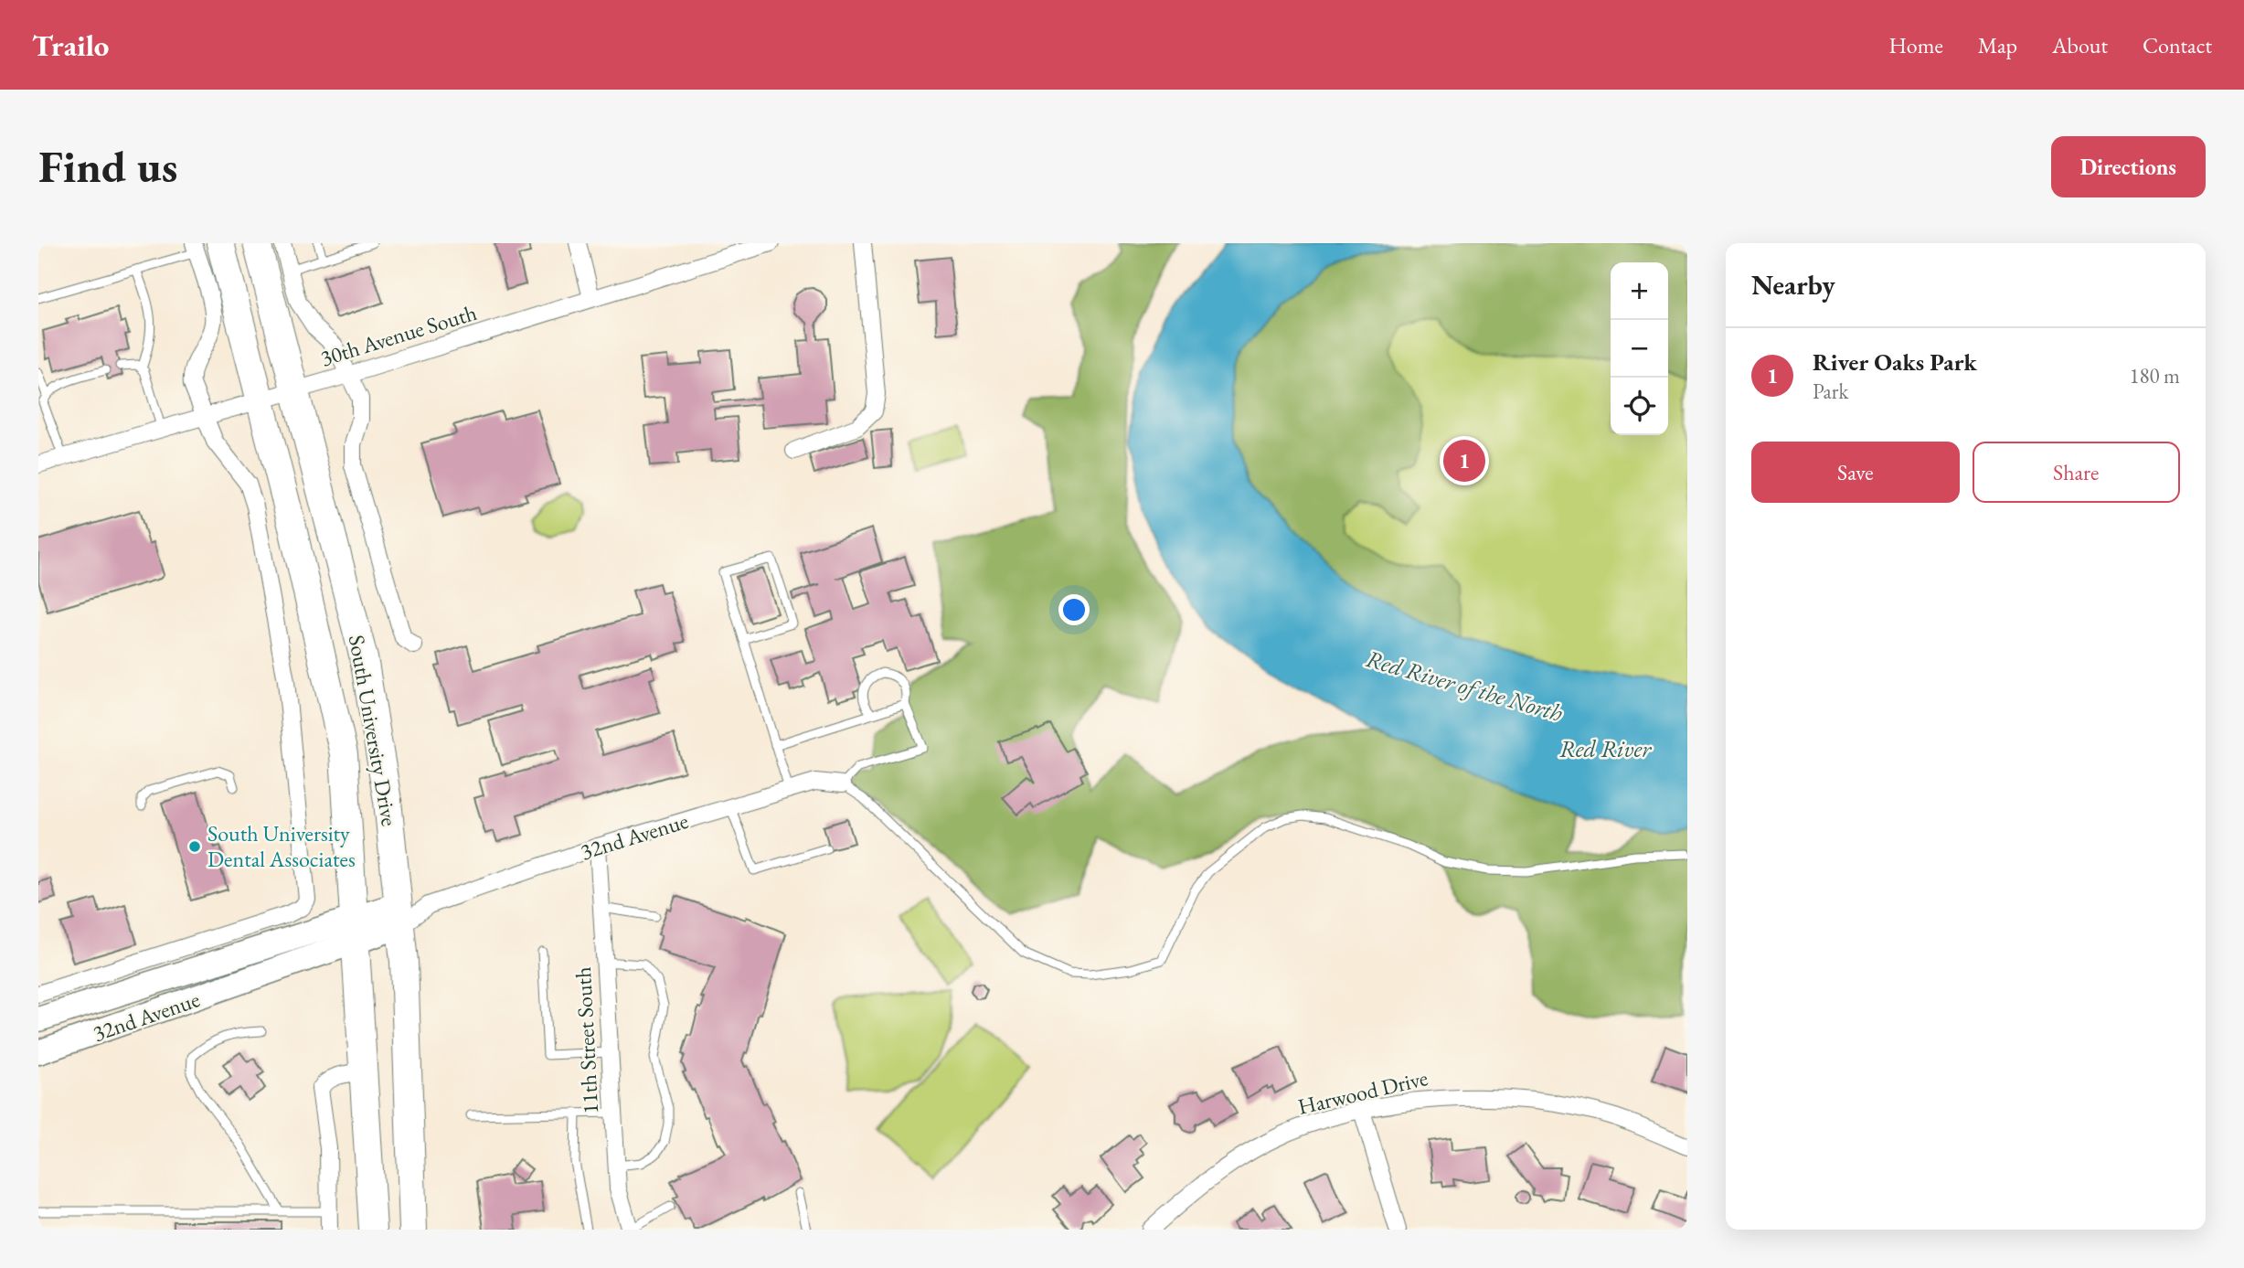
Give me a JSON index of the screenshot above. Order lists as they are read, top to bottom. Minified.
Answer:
{"streets":{"main road":["South University Drive","32nd Avenue"],"street":["30th Avenue South","11th Street South","Harwood Drive"]},"crossings":[["30th Avenue South","South University Drive"],["South University Drive","32nd Avenue"],["32nd Avenue","11th Street South"]],"water":["Red River of the North","Red River"],"places":["South University Dental Associates"],"page":{"header":"Trailo","nav":["Home","Map","About","Contact"],"buttons":["Directions",["Save","Share"]],"title":"Find us","heading":"Nearby","map_buttons":["+","−"],"list":[{"mark":"1","name":"River Oaks Park","note":"Park","value":"180 m"}],"pins":"1"}}
